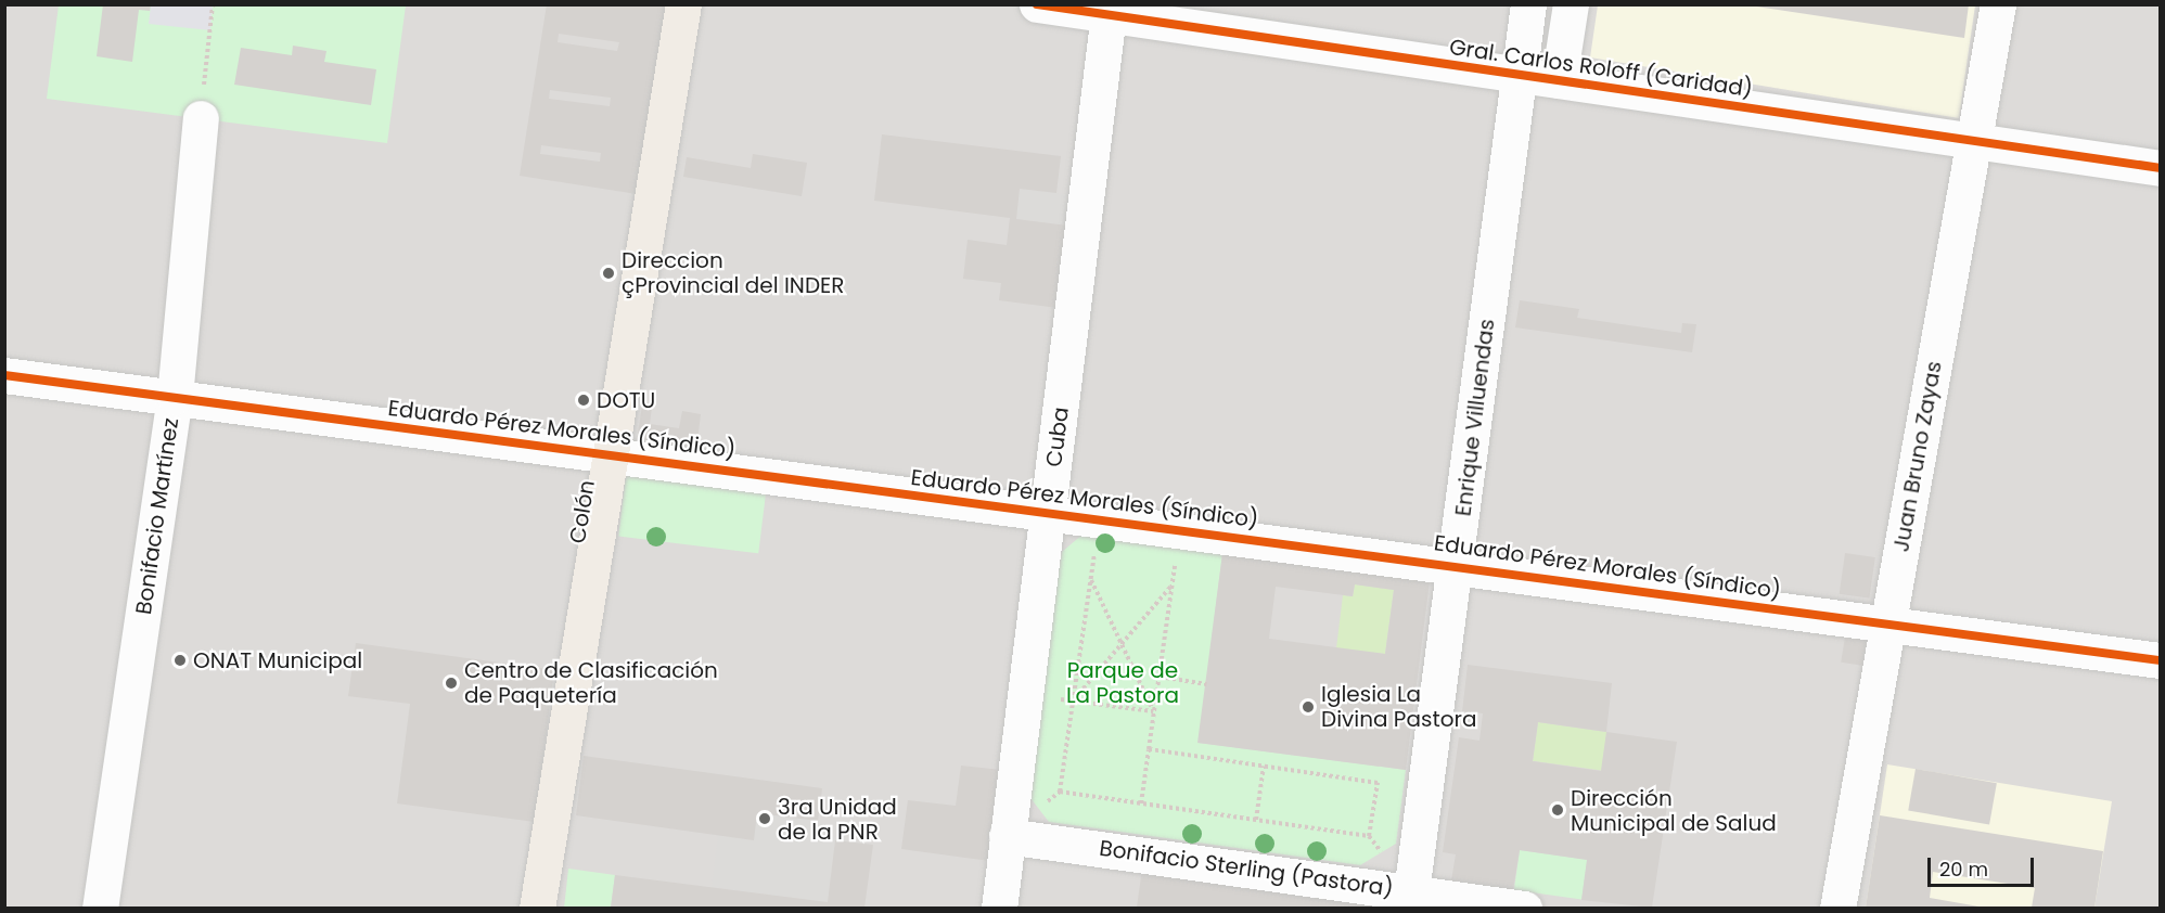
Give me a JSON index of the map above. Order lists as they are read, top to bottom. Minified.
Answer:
{"streets":{"main road":["Colón"],"street":["Gral. Carlos Roloff (Caridad)","Enrique Villuendas","Eduardo Pérez Morales (Síndico)","Cuba","Juan Bruno Zayas","Bonifacio Martínez","Bonifacio Sterling (Pastora)"]},"crossings":[["Gral. Carlos Roloff (Caridad)","Enrique Villuendas"],["Gral. Carlos Roloff (Caridad)","Cuba"],["Gral. Carlos Roloff (Caridad)","Juan Bruno Zayas"],["Enrique Villuendas","Eduardo Pérez Morales (Síndico)"],["Enrique Villuendas","Bonifacio Sterling (Pastora)"],["Eduardo Pérez Morales (Síndico)","Cuba"],["Eduardo Pérez Morales (Síndico)","Juan Bruno Zayas"],["Eduardo Pérez Morales (Síndico)","Colón"],["Eduardo Pérez Morales (Síndico)","Bonifacio Martínez"],["Cuba","Bonifacio Sterling (Pastora)"]],"parks":["Parque de La Pastora"],"places":["Direccion çProvincial del INDER","DOTU","ONAT Municipal","Centro de Clasificación de Paquetería","Iglesia La Divina Pastora","Dirección Municipal de Salud","3ra Unidad de la PNR"],"scale_bar":"20 m"}
